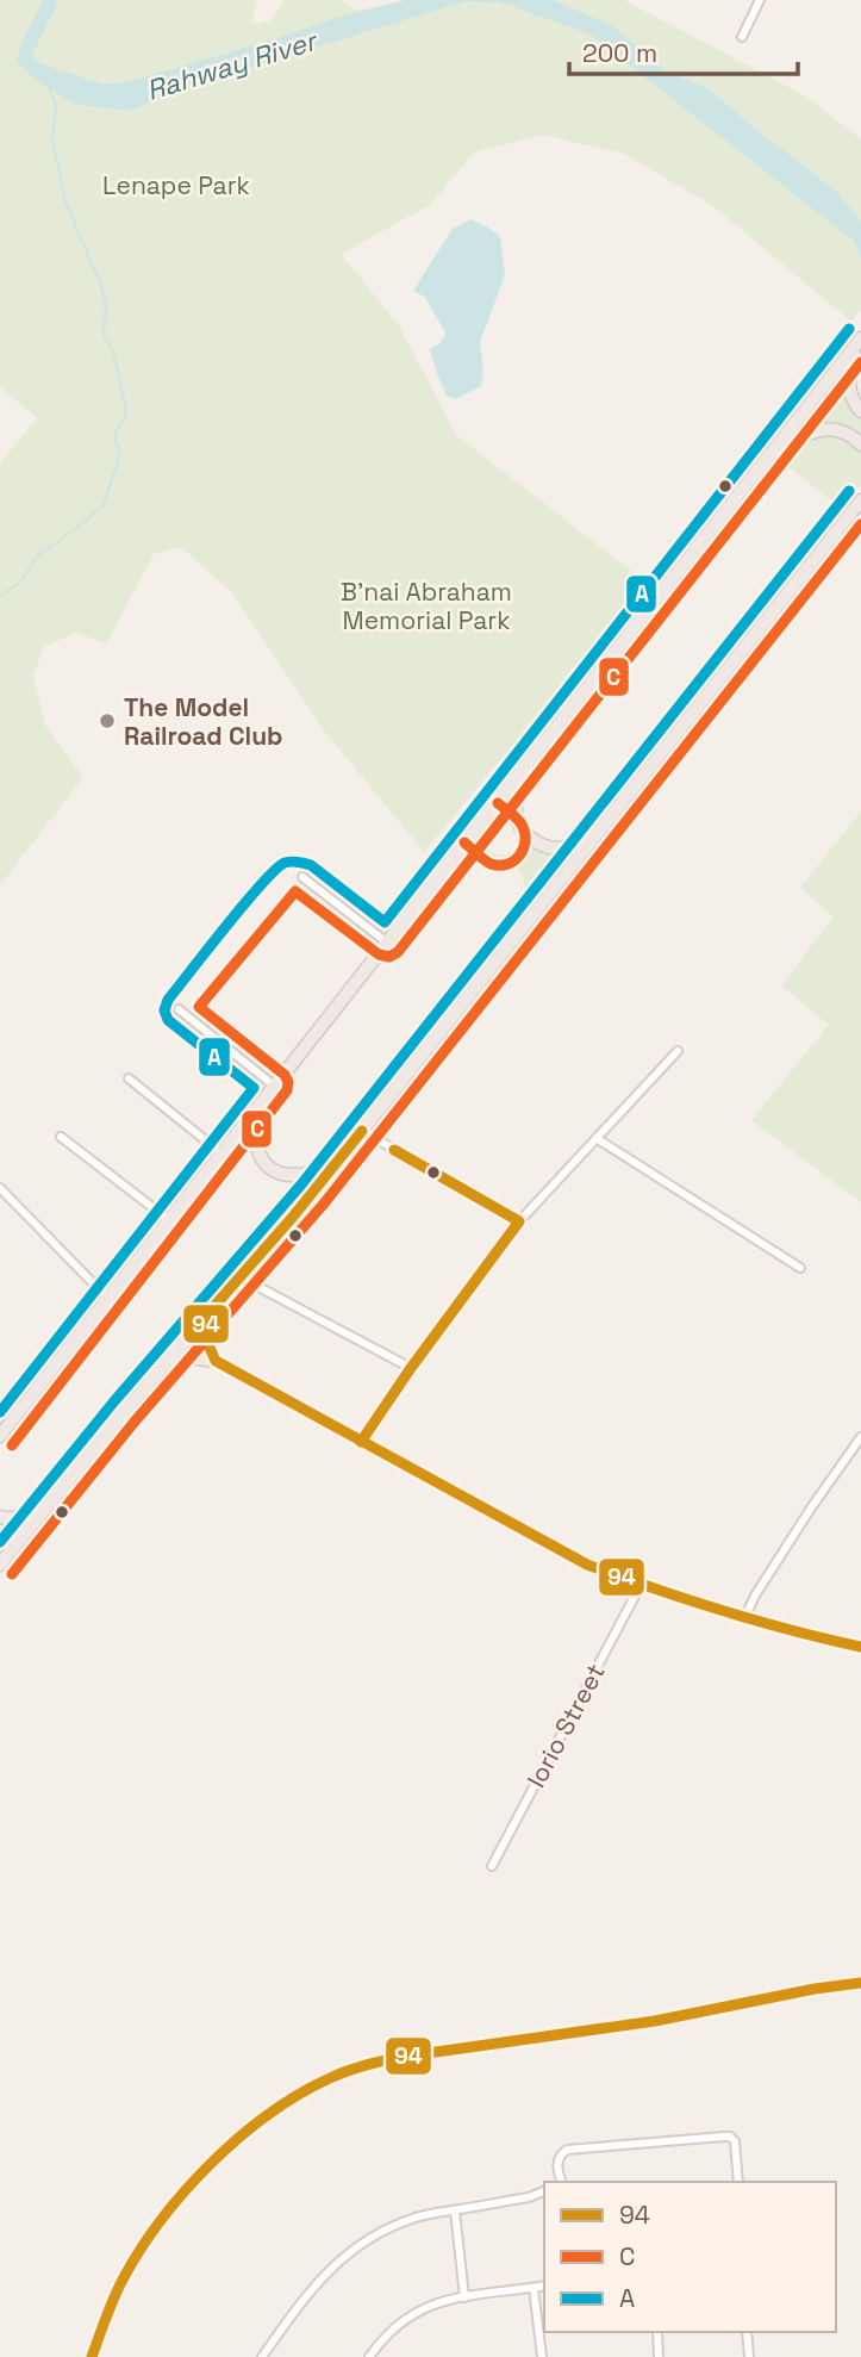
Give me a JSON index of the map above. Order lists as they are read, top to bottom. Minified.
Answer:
{"streets":{"street":["Iorio Street"]},"water":["Rahway River"],"parks":["Lenape Park","B'nai Abraham Memorial Park"],"places":["The Model Railroad Club"],"lines":["transit line A","transit line C","transit line 94"],"legend":["94","C","A"],"scale_bar":"200 m"}
